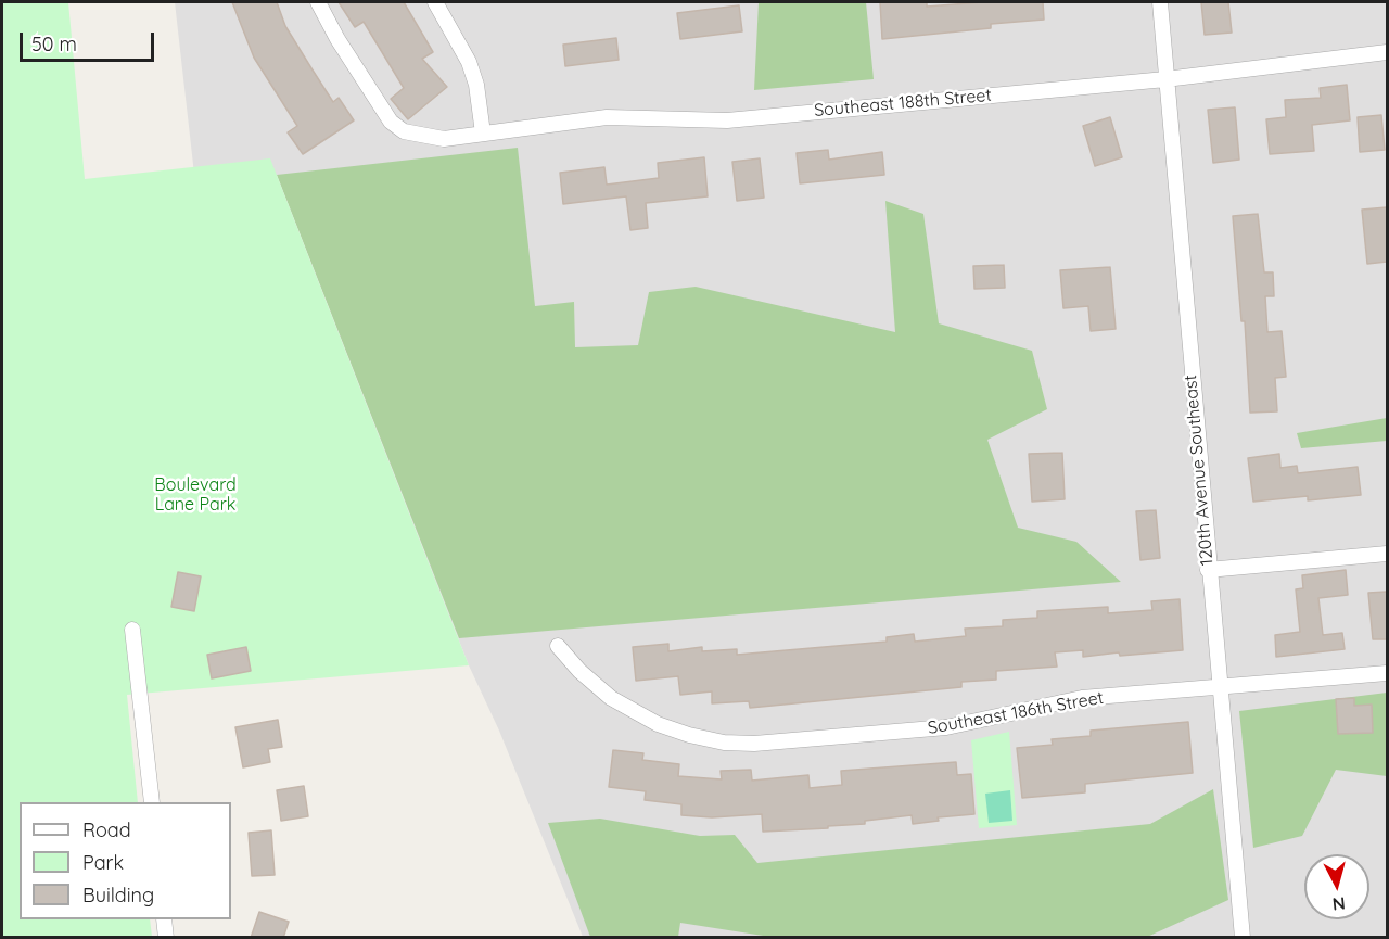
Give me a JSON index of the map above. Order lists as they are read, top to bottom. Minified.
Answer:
{"streets":{"street":["Southeast 188th Street","120th Avenue Southeast","Southeast 186th Street"]},"crossings":[["Southeast 188th Street","120th Avenue Southeast"],["120th Avenue Southeast","Southeast 186th Street"]],"parks":["Boulevard Lane Park"],"legend":["Road","Park","Building"],"scale_bar":"50 m","north":"bottom"}
